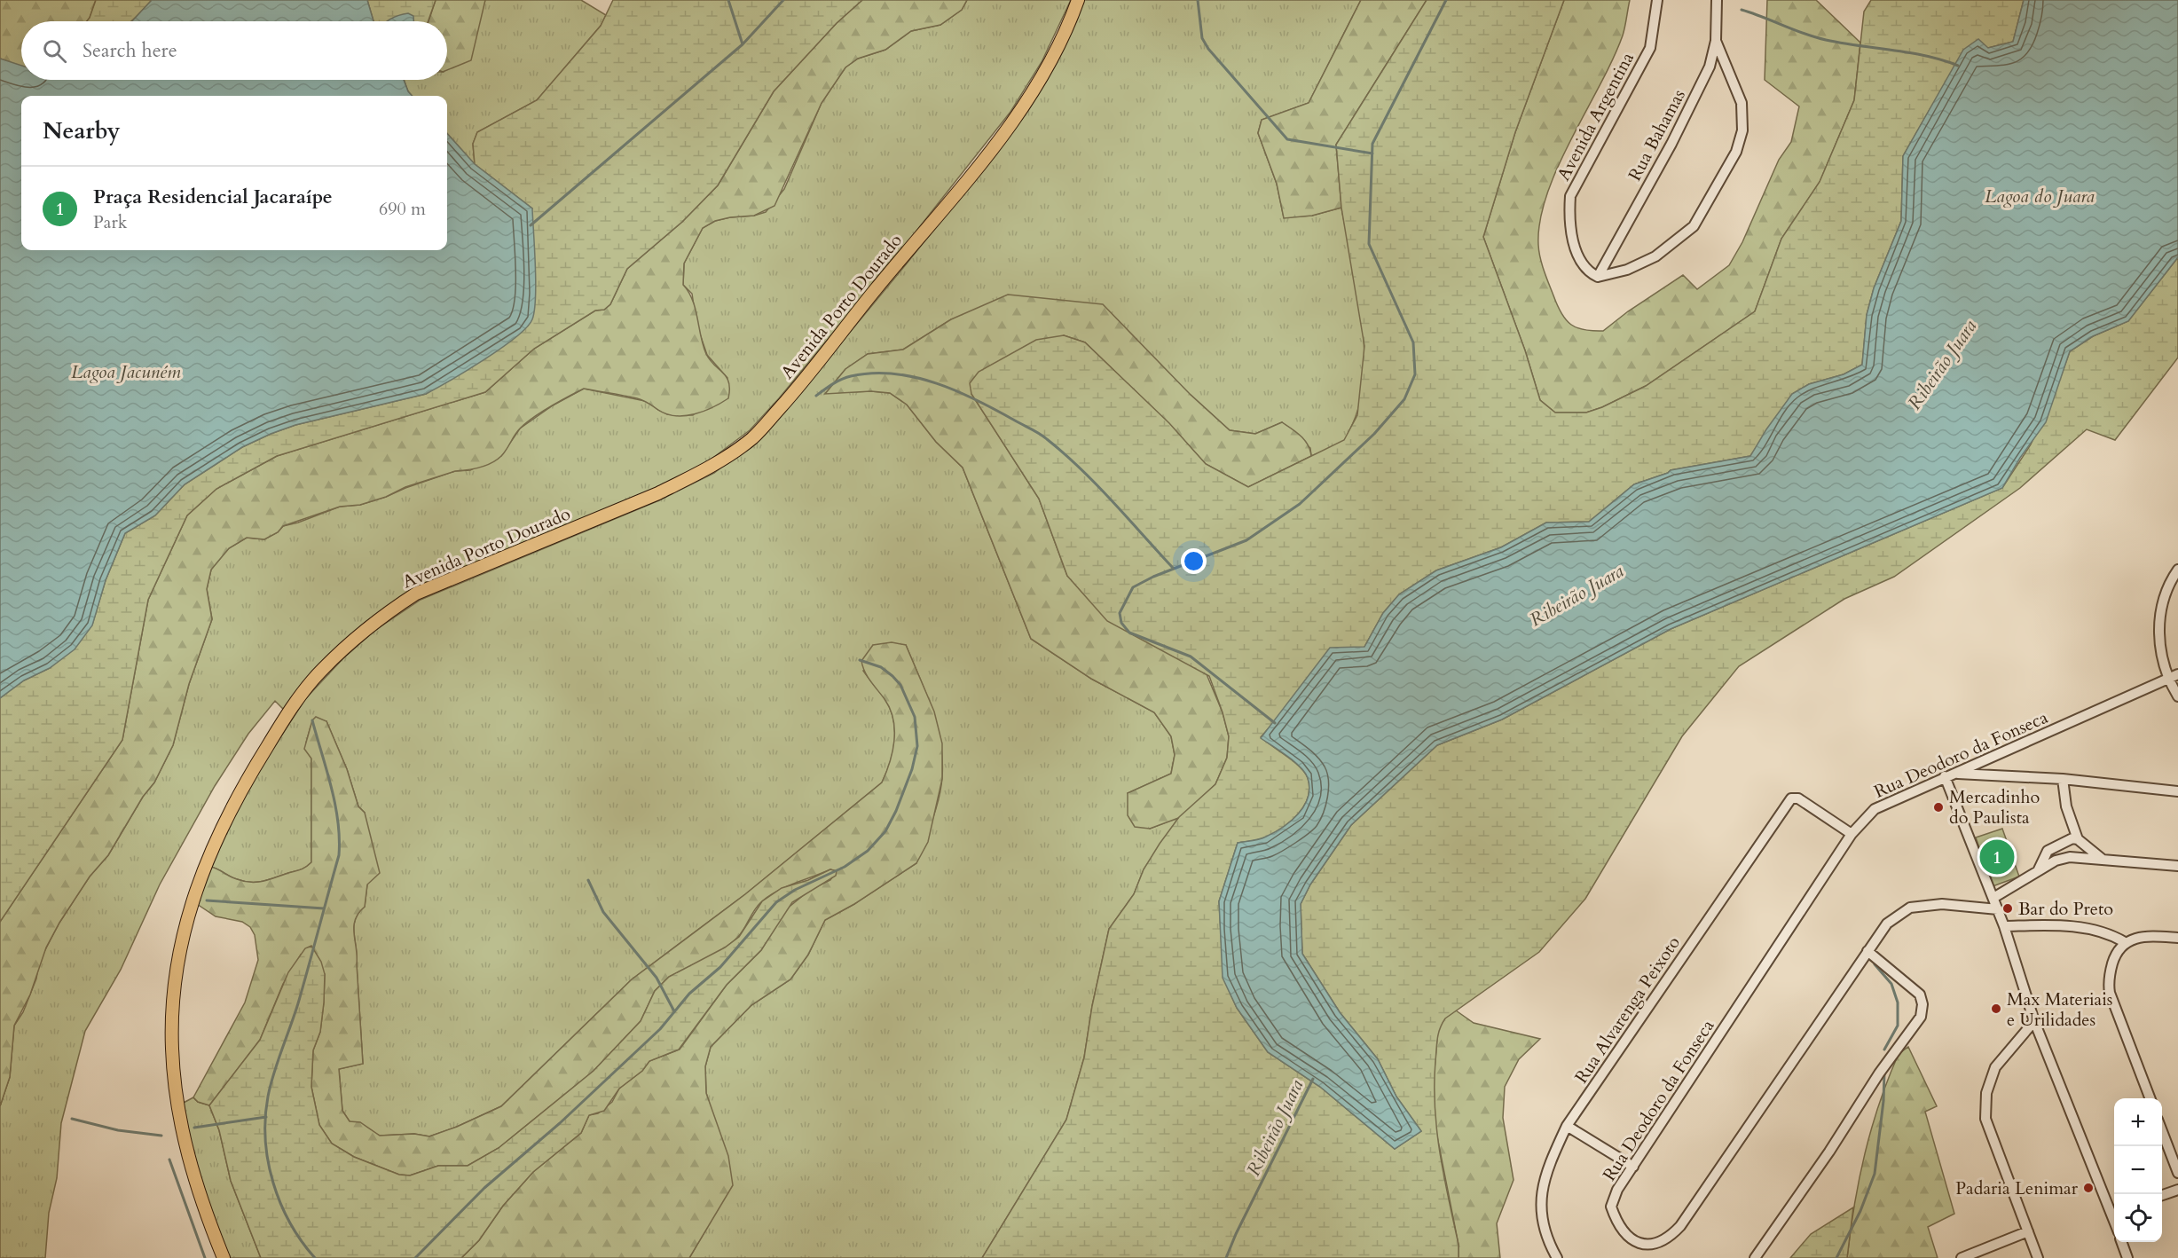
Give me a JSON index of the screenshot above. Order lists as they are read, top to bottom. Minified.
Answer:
{"streets":{"main road":["Avenida Porto Dourado"],"street":["Avenida Argentina","Rua Bahamas","Rua Deodoro da Fonseca","Rua Alvarenga Peixoto"]},"crossings":[["Avenida Argentina","Rua Bahamas"],["Rua Deodoro da Fonseca","Rua Alvarenga Peixoto"]],"water":["Lagoa do Juara","Ribeirão Juara","Lagoa Jacuném"],"places":["Mercadinho do Paulista","Bar do Preto","Max Materiais e Urilidades","Padaria Lenimar"],"page":{"search":"Search here","heading":"Nearby","list":[{"mark":"1","name":"Praça Residencial Jacaraípe","note":"Park","value":"690 m"}],"pins":"1","map_buttons":["+","−"]}}
